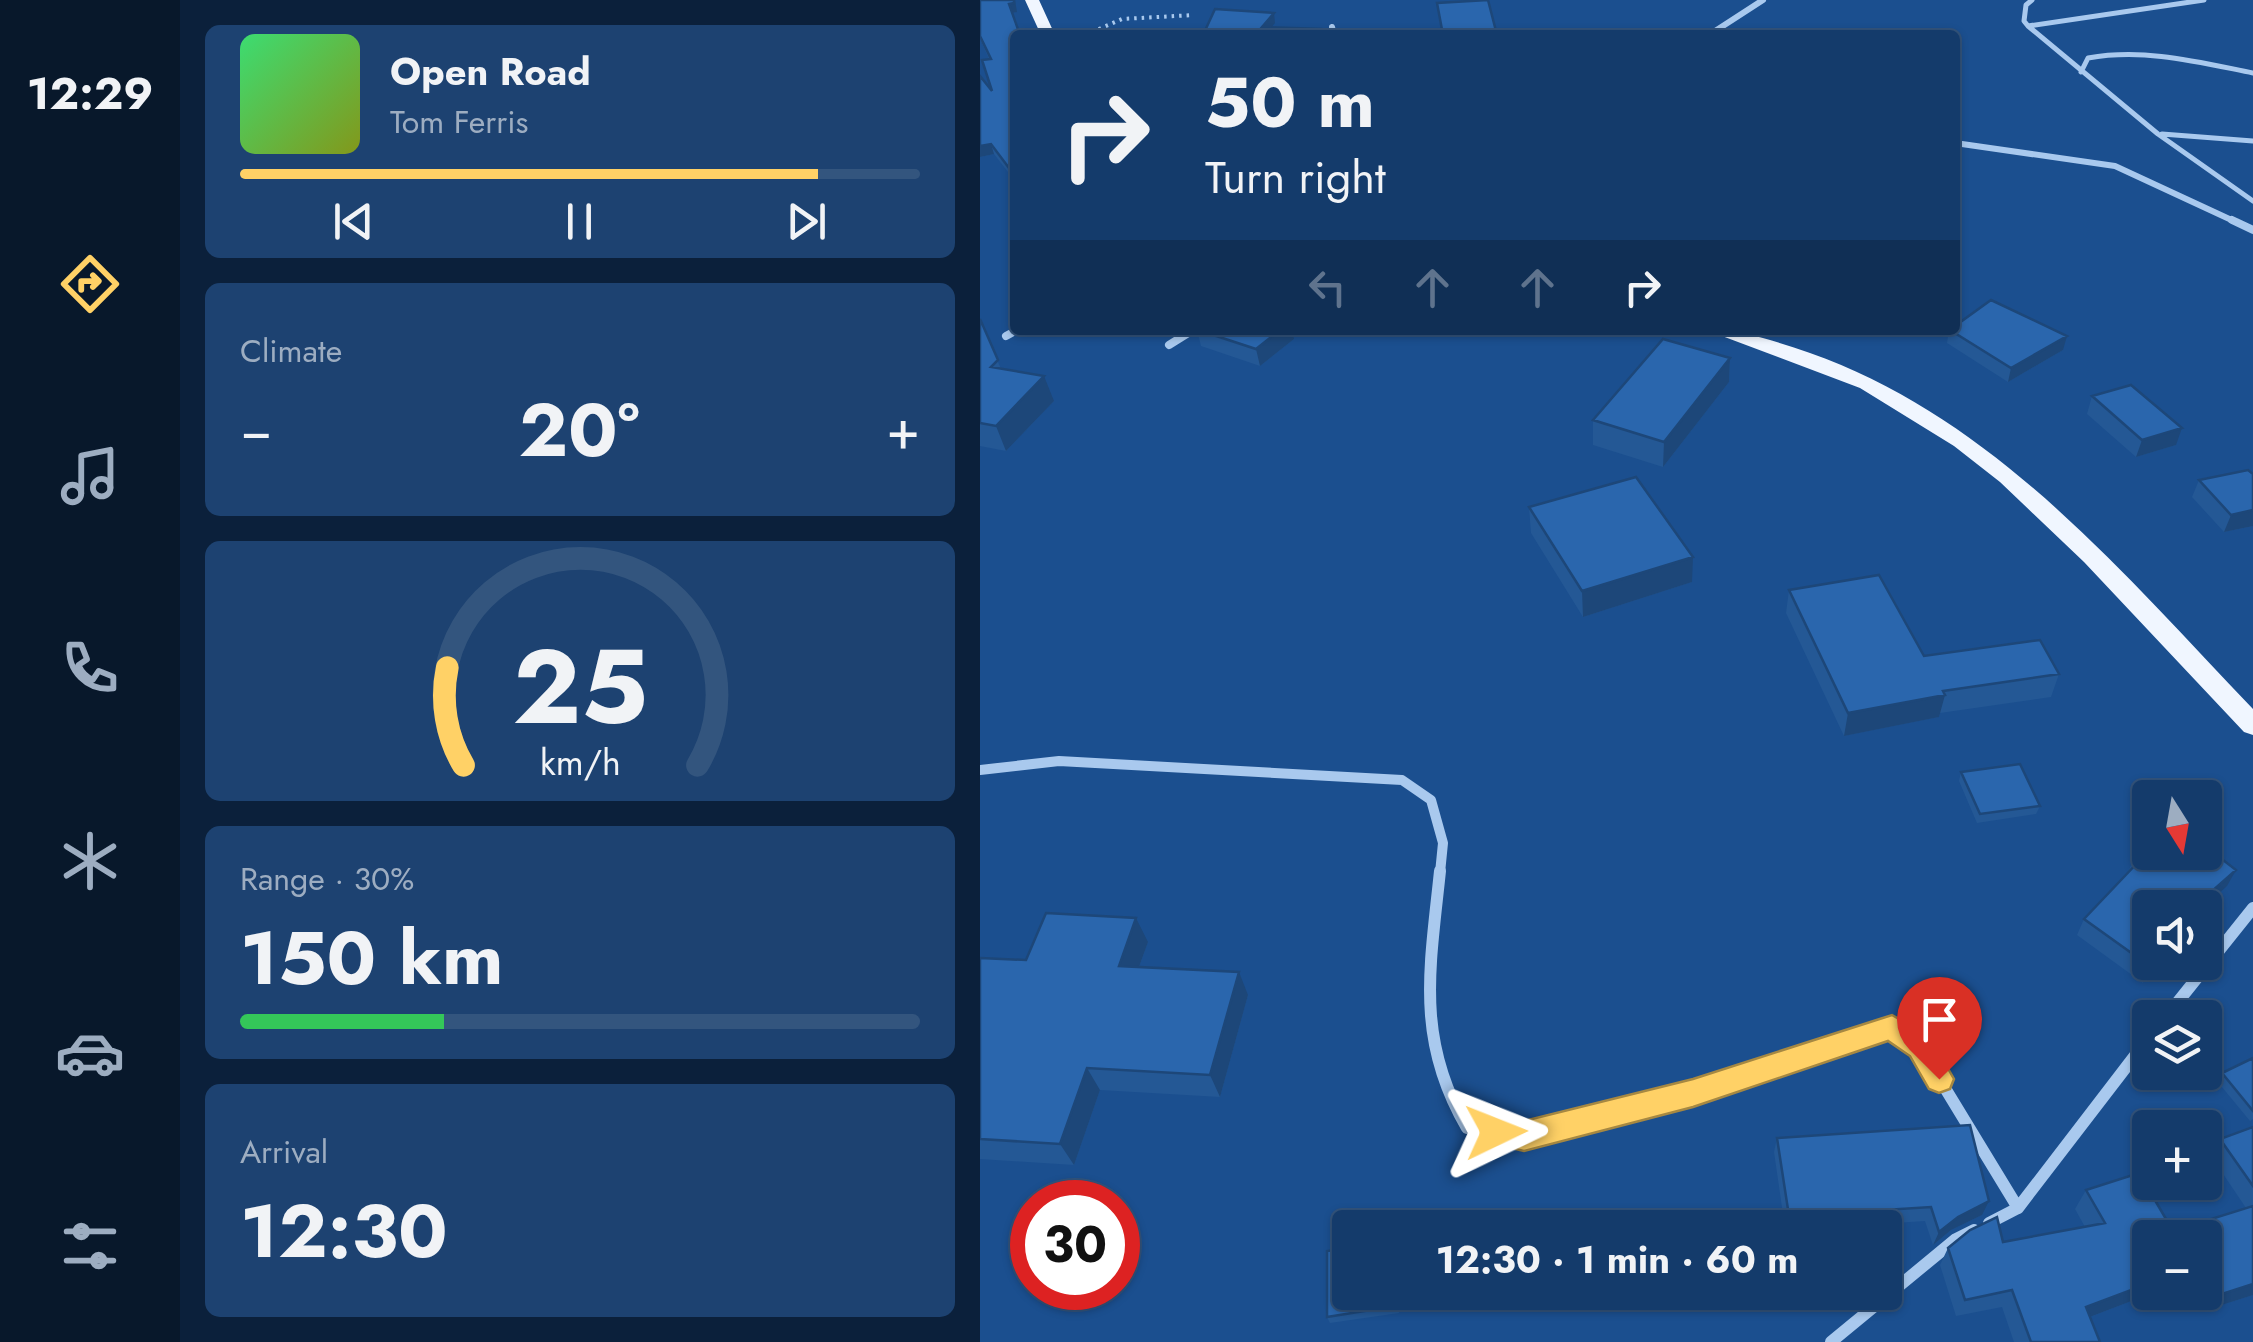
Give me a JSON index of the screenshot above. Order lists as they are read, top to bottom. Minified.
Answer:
{"north":"bottom","page":{"tabs":"12:29","turn":["50 m","Turn right"],"song":["Open Road","Tom Ferris"],"tile":["Climate",["Range · 30%","150 km"],["Arrival","12:30"]],"heat":["−","20°","+"],"map_buttons":["+","−"],"limit":"30","trip":"12:30 · 1 min · 60 m","gauge":["25","km/h"]}}
